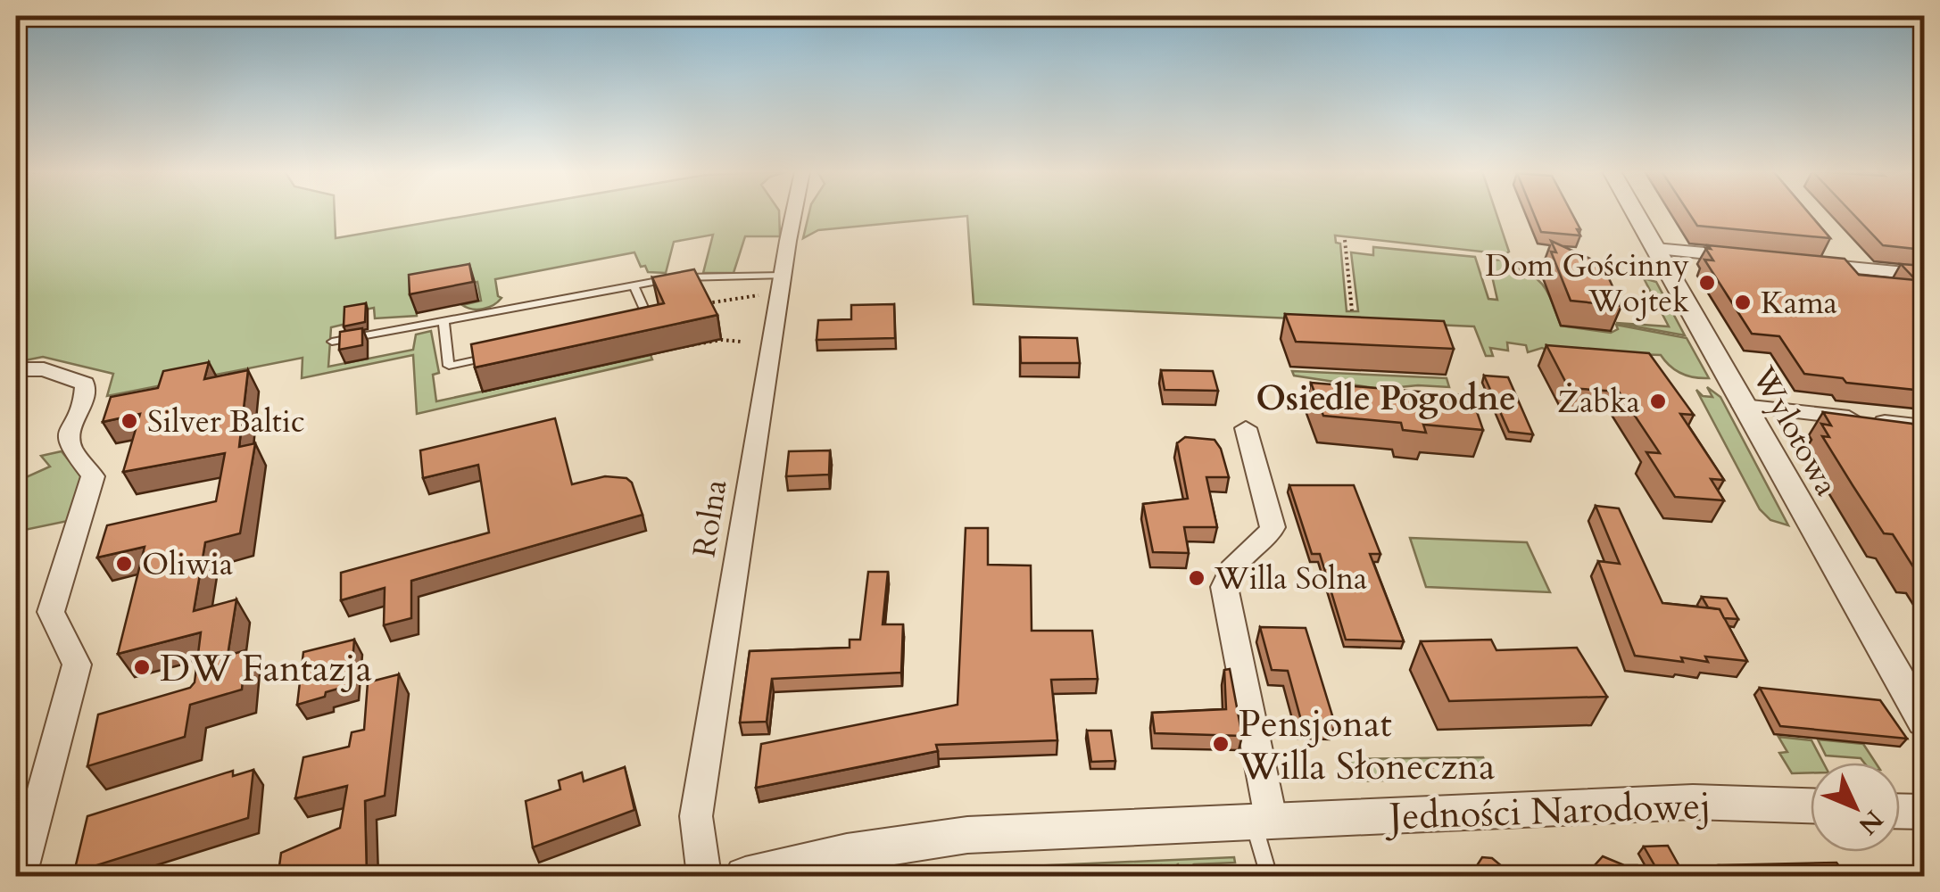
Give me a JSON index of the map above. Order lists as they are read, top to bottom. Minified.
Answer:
{"streets":{"street":["Wylotowa","Rolna","Jedności Narodowej"]},"districts":["Osiedle Pogodne"],"places":["Dom Gościnny Wojtek","Kama","Żabka","Silver Baltic","Oliwia","Willa Solna","DW Fantazja","Pensjonat Willa Słoneczna"],"north":"bottom right"}
